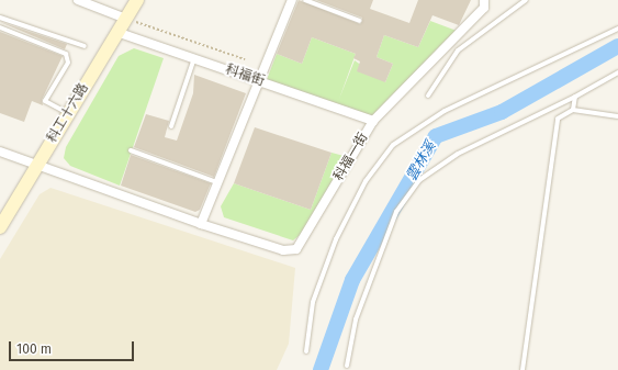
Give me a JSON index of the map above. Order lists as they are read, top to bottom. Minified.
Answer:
{"streets":{"street":["科福街","科工十六路","科福一街"]},"crossings":[["科福街","科工十六路"],["科福街","科福一街"],["科工十六路","科福一街"]],"water":["雲林溪"],"scale_bar":"100 m"}
